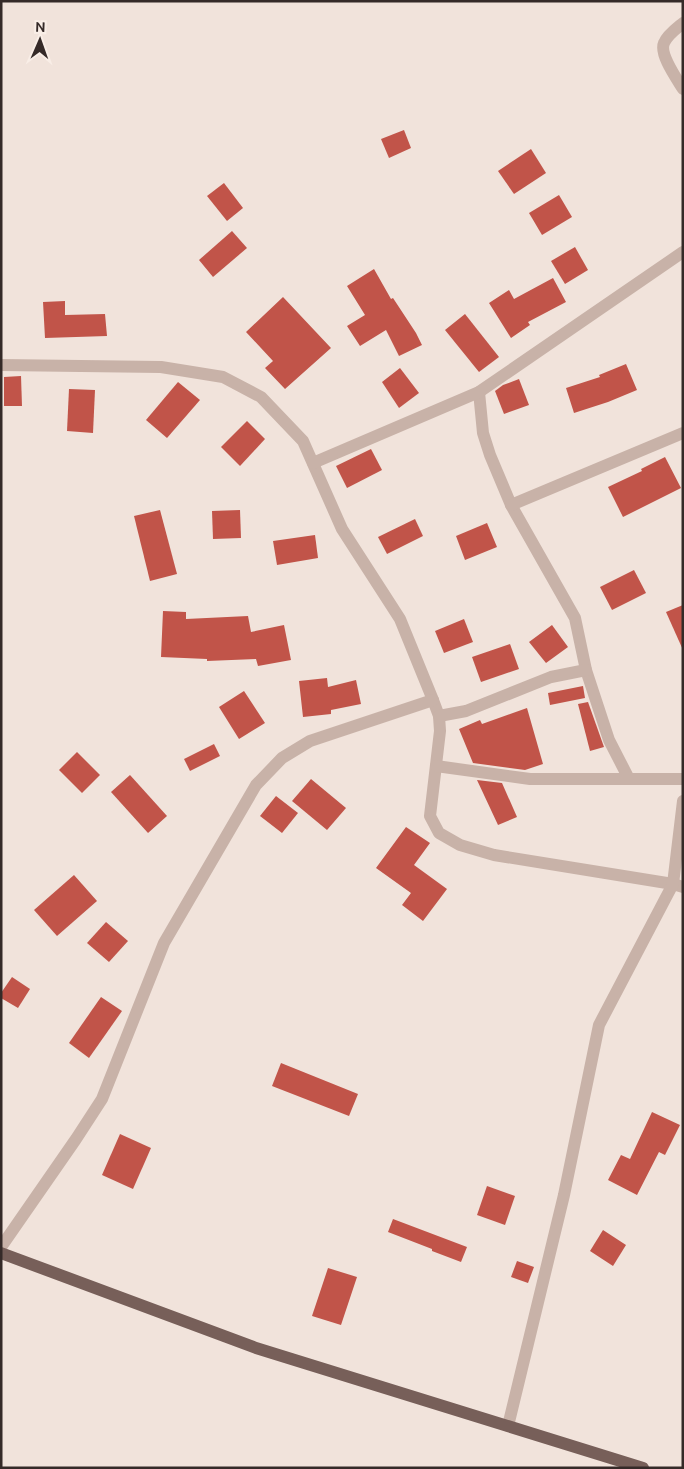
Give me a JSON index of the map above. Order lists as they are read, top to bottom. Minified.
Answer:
{"north":"top"}
